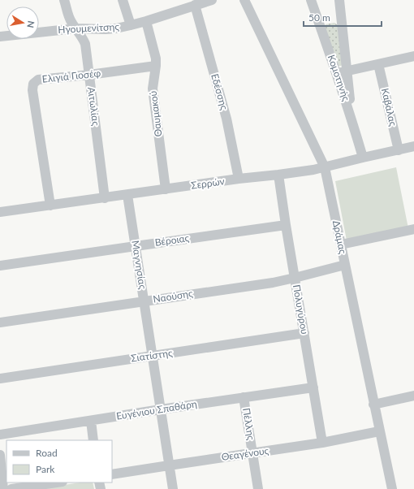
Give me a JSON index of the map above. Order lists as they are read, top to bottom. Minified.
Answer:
{"streets":{"street":["Ηγουμενίτσης","Ελιγιά Γιοσέφ","Κομοτηνής","Εδέσσης","Αιτωλίας","Καβάλας","Θαυμακού","Σερρών","Δράμας","Βέροιας","Μαγνησίας","Ναούσης","Πολυγύρου","Σιατίστης","Ευγένιου Σπαθάρη","Πέλλης","Θεαγένους"]},"crossings":[["Ηγουμενίτσης","Εδέσσης"],["Ηγουμενίτσης","Αιτωλίας"],["Ηγουμενίτσης","Θαυμακού"],["Ελιγιά Γιοσέφ","Αιτωλίας"],["Ελιγιά Γιοσέφ","Θαυμακού"],["Ελιγιά Γιοσέφ","Σερρών"],["Κομοτηνής","Σερρών"],["Εδέσσης","Σερρών"],["Αιτωλίας","Σερρών"],["Καβάλας","Σερρών"],["Θαυμακού","Σερρών"],["Σερρών","Δράμας"],["Σερρών","Μαγνησίας"],["Σερρών","Πολυγύρου"],["Δράμας","Ναούσης"],["Δράμας","Θεαγένους"],["Βέροιας","Μαγνησίας"],["Βέροιας","Πολυγύρου"],["Μαγνησίας","Ναούσης"],["Μαγνησίας","Σιατίστης"],["Μαγνησίας","Ευγένιου Σπαθάρη"],["Μαγνησίας","Θεαγένους"],["Ναούσης","Πολυγύρου"],["Πολυγύρου","Σιατίστης"],["Πολυγύρου","Ευγένιου Σπαθάρη"],["Πολυγύρου","Θεαγένους"],["Ευγένιου Σπαθάρη","Πέλλης"],["Πέλλης","Θεαγένους"]],"legend":["Road","Park"],"scale_bar":"50 m","north":"right"}
